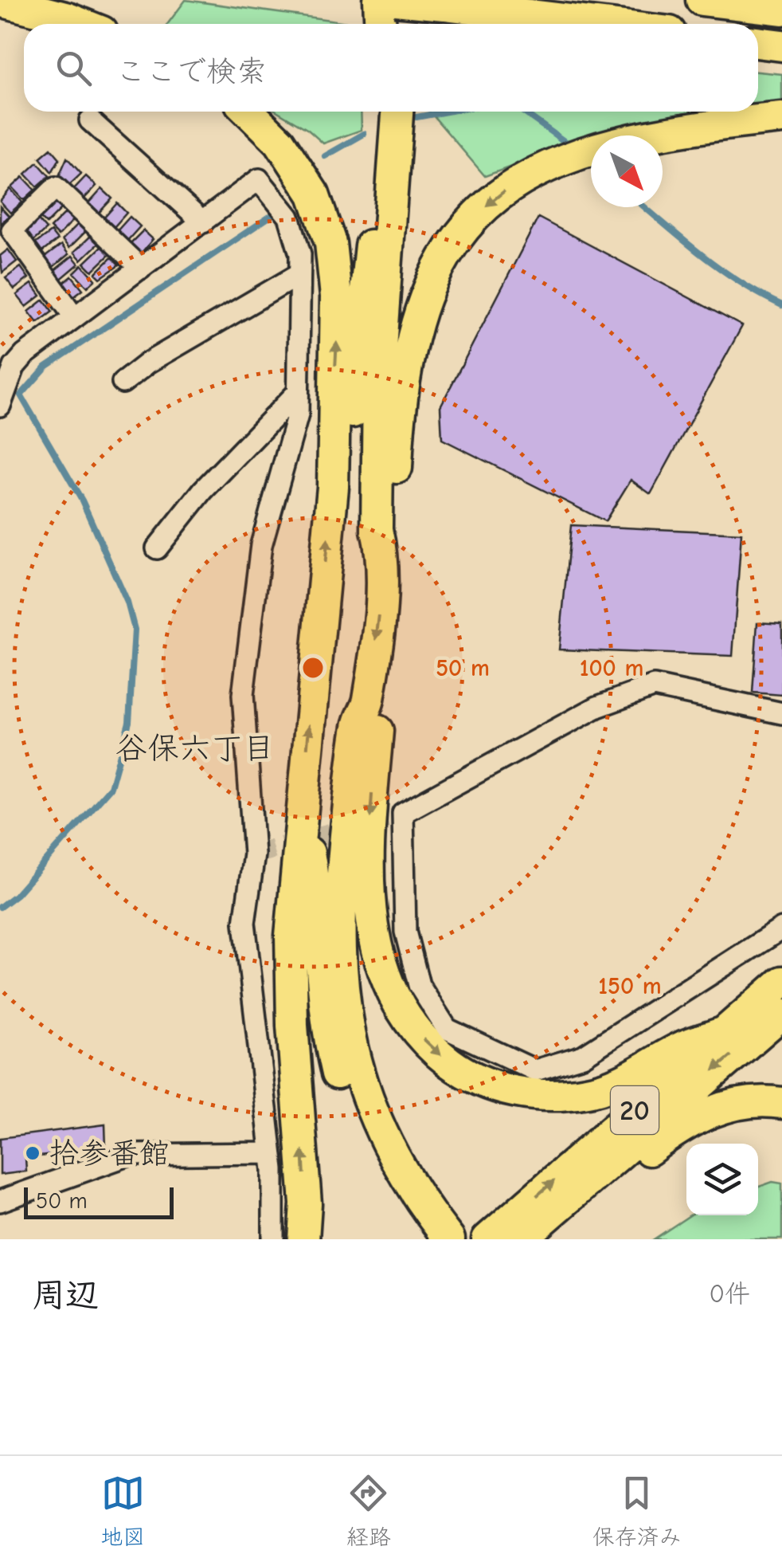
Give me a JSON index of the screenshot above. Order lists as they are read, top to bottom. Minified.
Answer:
{"streets":{"highway":["20"]},"districts":["谷保六丁目"],"places":["拾参番館"],"scale_bar":"50 m","north":"bottom right","page":{"search":"ここで検索","scale":"50 m","heading":["周辺","0件"],"nav":["地図","経路","保存済み"]},"rings":["50 m","100 m","150 m"]}
